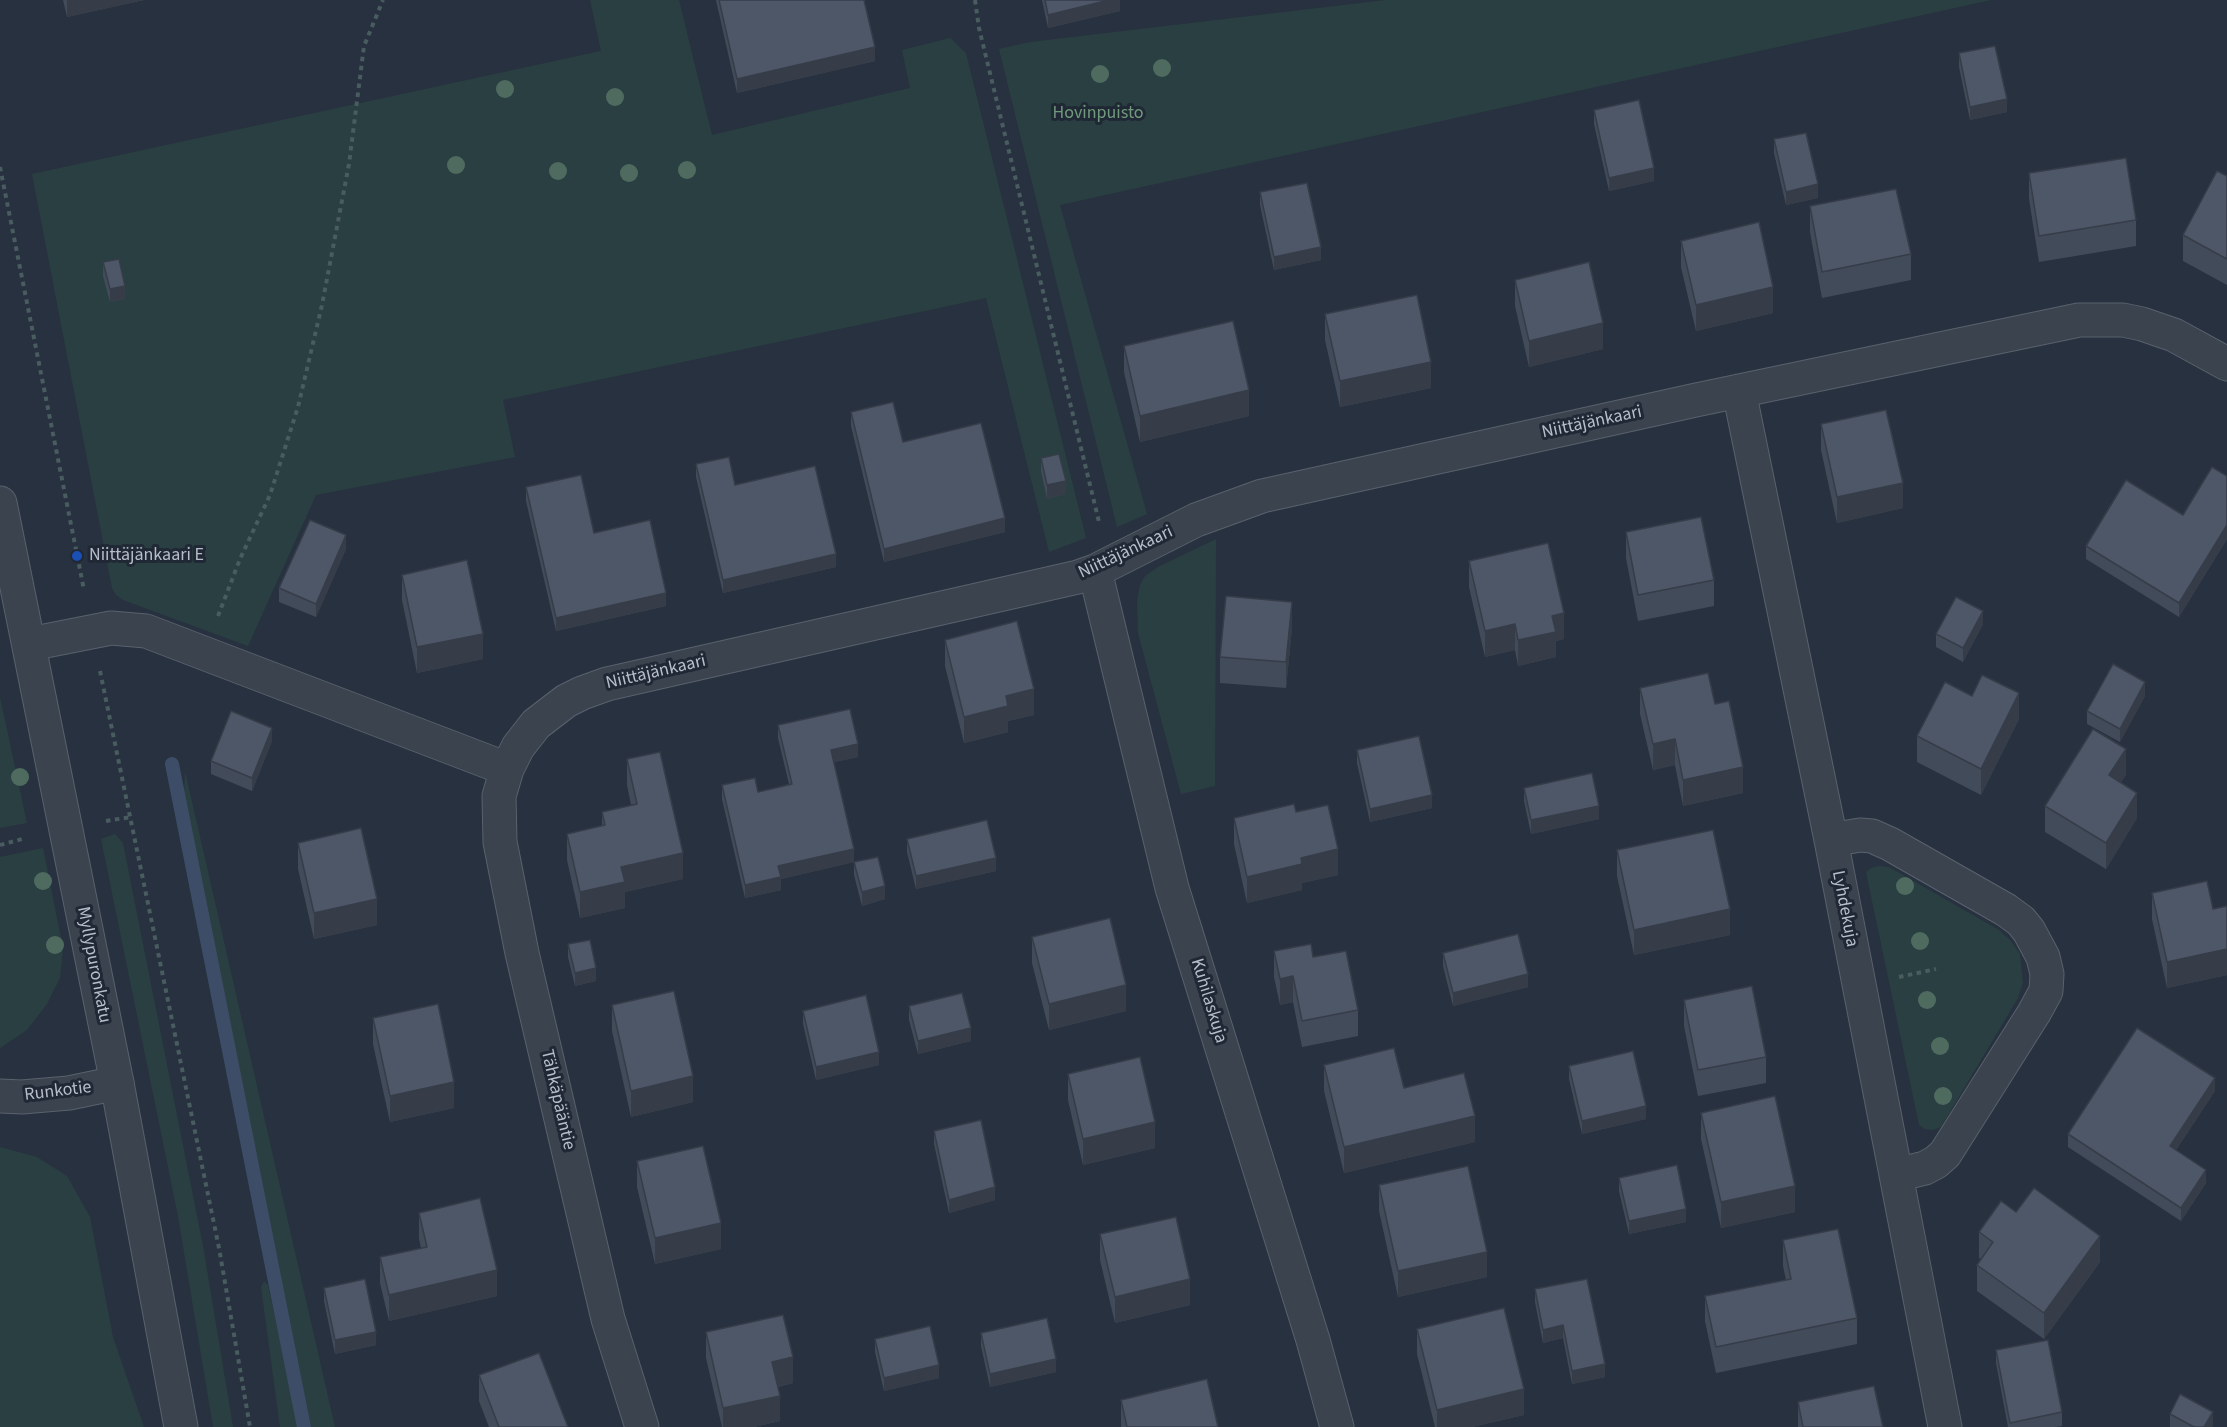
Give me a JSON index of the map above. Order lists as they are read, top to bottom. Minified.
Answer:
{"streets":{"street":["Niittäjänkaari","Lyhdekuja","Myllypuronkatu","Kuhilaskuja","Runkotie","Tähkäpääntie"]},"crossings":[["Niittäjänkaari","Lyhdekuja"],["Niittäjänkaari","Kuhilaskuja"],["Niittäjänkaari","Tähkäpääntie"],["Myllypuronkatu","Runkotie"]],"parks":["Hovinpuisto"],"places":["Niittäjänkaari E"]}
